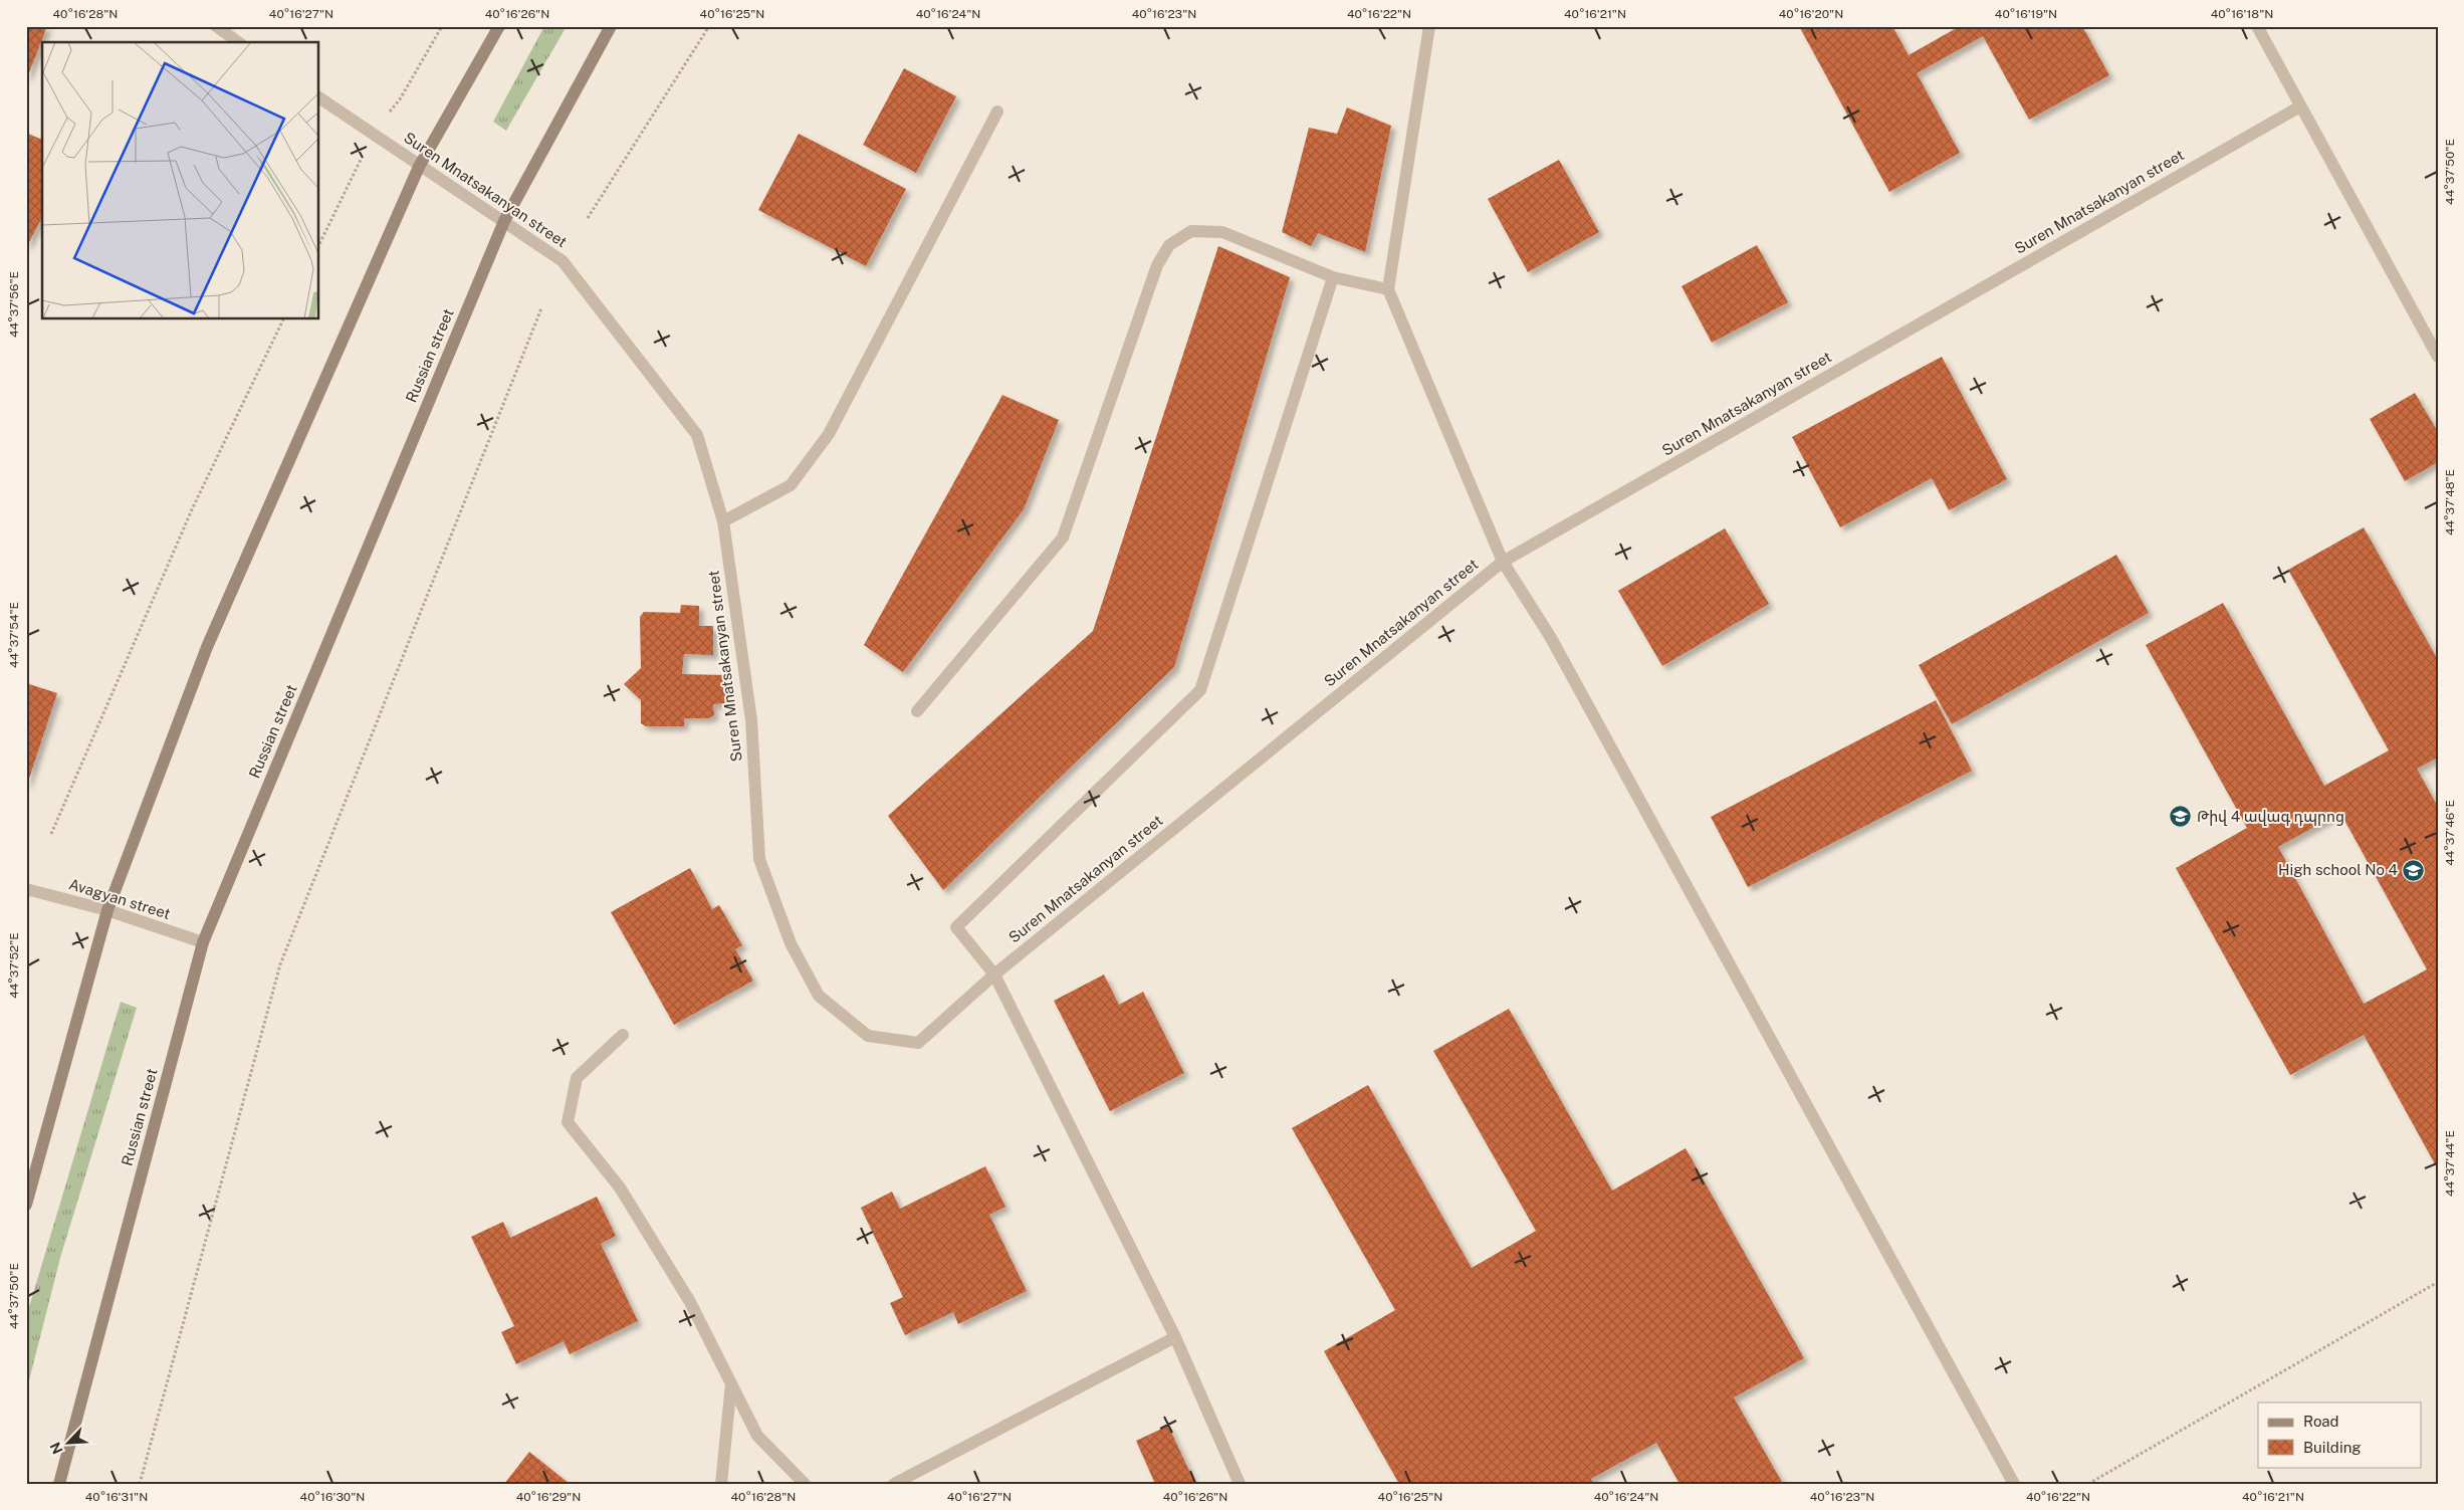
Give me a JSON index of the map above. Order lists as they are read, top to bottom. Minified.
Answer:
{"streets":{"main road":["Russian street"],"street":["Suren Mnatsakanyan street","Avagyan street"]},"crossings":[["Suren Mnatsakanyan street","Russian street"],["Russian street","Avagyan street"]],"places":{"school or university":["Թիվ 4 ավագ դպրոց","High school No 4"]},"legend":["Road","Building"],"north":"bottom left","coordinates":["40°16'28\"N","40°16'27\"N","40°16'26\"N","40°16'25\"N","40°16'24\"N","40°16'23\"N","40°16'22\"N","40°16'21\"N","40°16'20\"N","40°16'19\"N","40°16'18\"N","44°37'50\"E","44°37'56\"E","44°37'48\"E","44°37'54\"E","44°37'46\"E","44°37'52\"E","44°37'44\"E","40°16'31\"N","40°16'30\"N","40°16'29\"N"]}
